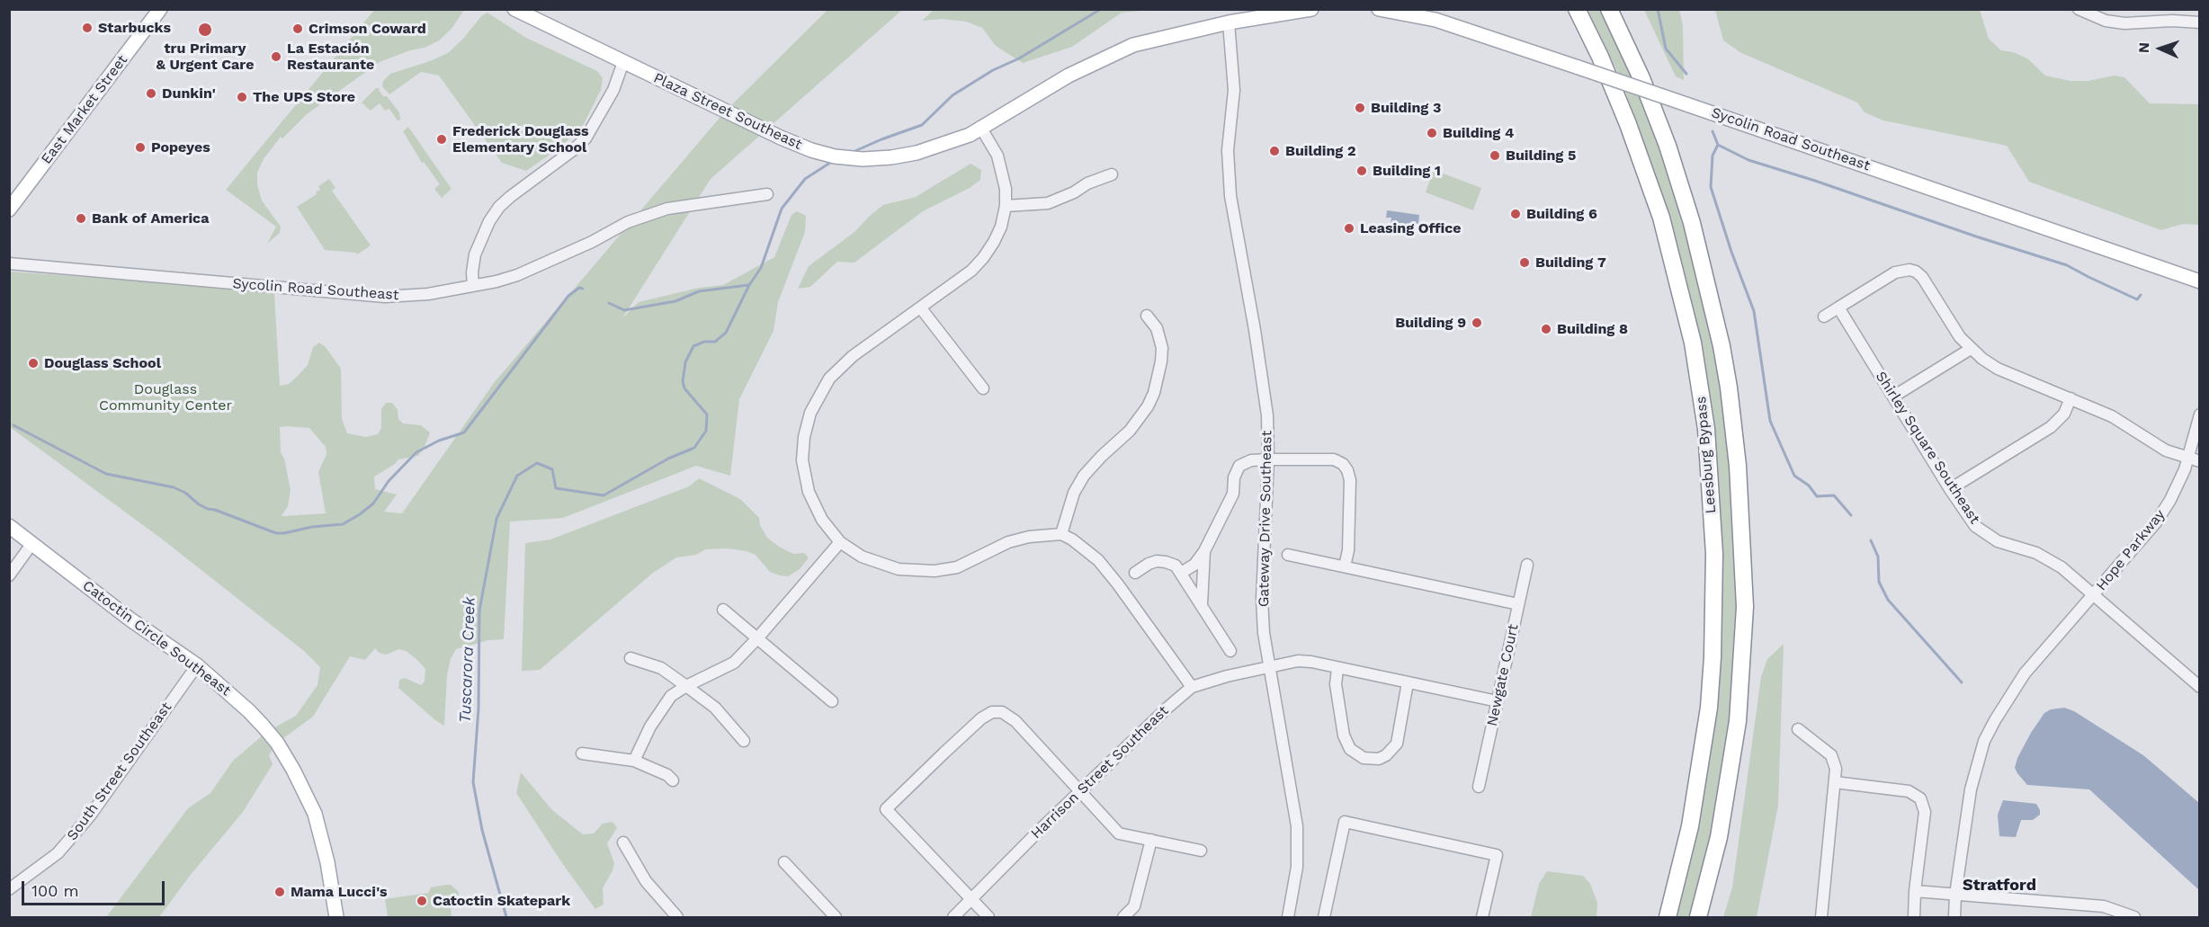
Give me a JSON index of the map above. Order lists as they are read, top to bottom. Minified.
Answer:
{"streets":{"highway":["Leesburg Bypass"],"main road":["East Market Street","Plaza Street Southeast","Sycolin Road Southeast","Catoctin Circle Southeast"],"street":["Shirley Square Southeast","Gateway Drive Southeast","Hope Parkway","Newgate Court","South Street Southeast","Harrison Street Southeast"]},"crossings":[["Shirley Square Southeast","Hope Parkway"],["Gateway Drive Southeast","Harrison Street Southeast"],["Catoctin Circle Southeast","South Street Southeast"],["Newgate Court","Harrison Street Southeast"]],"districts":["Stratford"],"water":["Tuscarora Creek"],"parks":["Douglass Community Center"],"places":["Starbucks","Crimson Coward","tru Primary & Urgent Care","La Estación Restaurante","Dunkin'","The UPS Store","Building 3","Building 4","Frederick Douglass Elementary School","Popeyes","Building 2","Building 5","Building 1","Building 6","Bank of America","Leasing Office","Building 7","Building 9","Building 8","Douglass School","Mama Lucci's","Catoctin Skatepark"],"scale_bar":"100 m","north":"left"}
